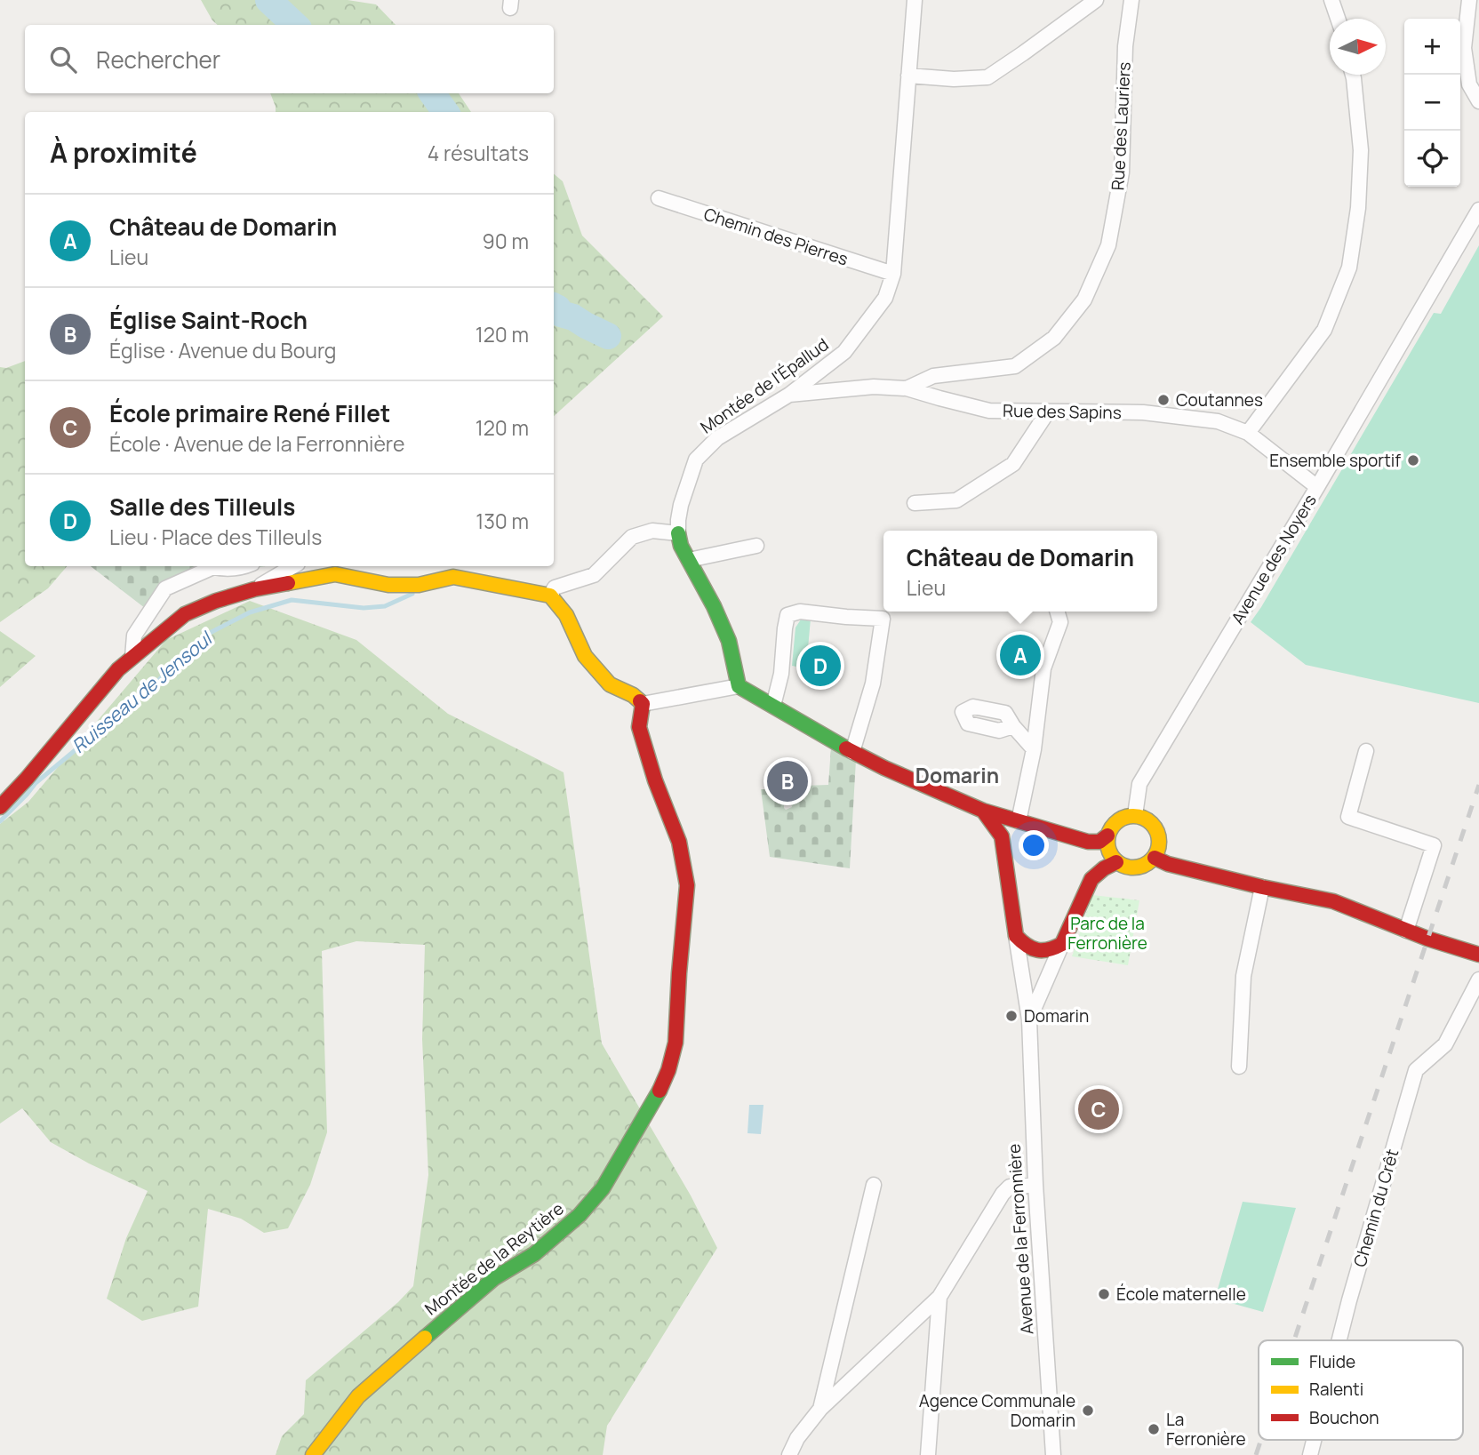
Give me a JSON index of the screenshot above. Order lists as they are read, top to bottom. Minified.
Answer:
{"streets":{"street":["Rue des Lauriers","Chemin des Pierres","Montée de l'Épallud","Rue des Sapins","Avenue des Noyers","Chemin du Crêt","Avenue de la Ferronnière","Montée de la Reytière"]},"crossings":[["Rue des Lauriers","Rue des Sapins"],["Chemin des Pierres","Montée de l'Épallud"],["Montée de l'Épallud","Rue des Sapins"],["Rue des Sapins","Avenue des Noyers"]],"districts":["Domarin"],"water":["Ruisseau de Jensoul"],"parks":["Parc de la Ferronière"],"places":["Coutannes","Ensemble sportif","Domarin","École maternelle","Agence Communale Domarin","La Ferronière"],"legend":["Fluide","Ralenti","Bouchon"],"north":"right","page":{"map_buttons":["+","−"],"search":"Rechercher","heading":["À proximité","4 résultats"],"list":[{"mark":"A","name":"Château de Domarin","note":"Lieu","value":"90 m"},{"mark":"B","name":"Église Saint-Roch","note":"Église · Avenue du Bourg","value":"120 m"},{"mark":"C","name":"École primaire René Fillet","note":"École · Avenue de la Ferronnière","value":"120 m"},{"mark":"D","name":"Salle des Tilleuls","note":"Lieu · Place des Tilleuls","value":"130 m"}],"popup":["Château de Domarin","Lieu"],"pins":["A","D","B","C"]}}
